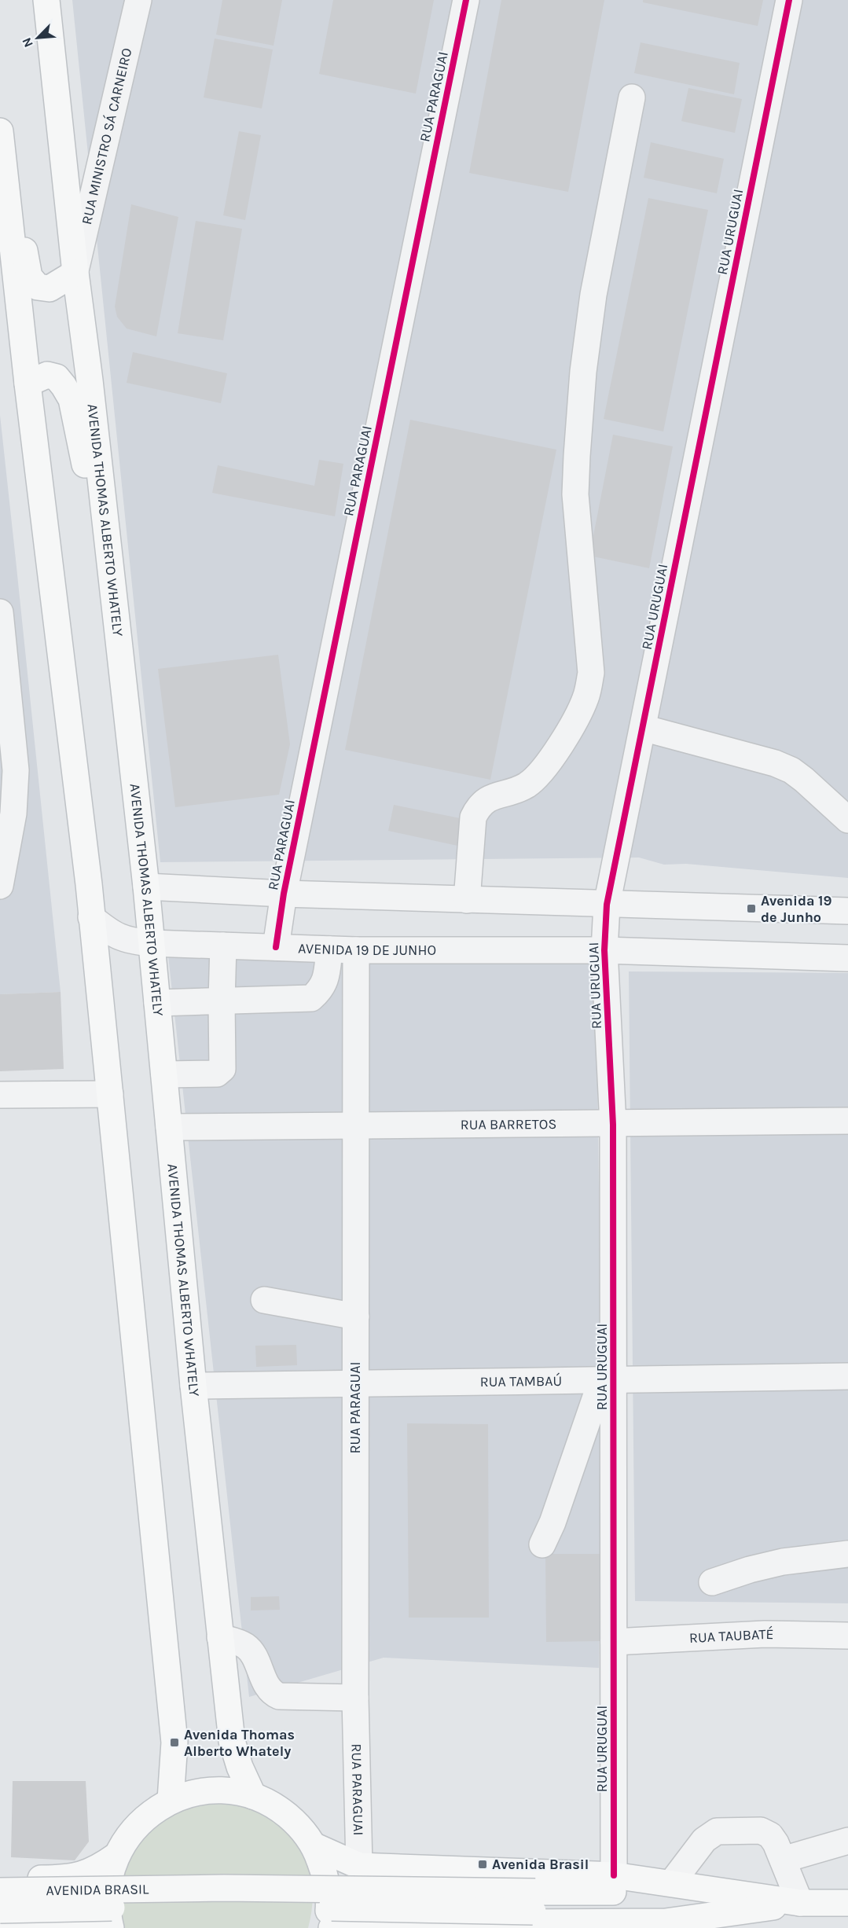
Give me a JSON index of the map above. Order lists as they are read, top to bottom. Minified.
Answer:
{"streets":{"main road":["AVENIDA THOMAS ALBERTO WHATELY","AVENIDA BRASIL"],"street":["RUA PARAGUAI","RUA MINISTRO SÁ CARNEIRO","RUA URUGUAI","AVENIDA 19 DE JUNHO","RUA BARRETOS","RUA TAMBAÚ","RUA TAUBATÉ"]},"crossings":[["RUA PARAGUAI","AVENIDA 19 DE JUNHO"],["RUA PARAGUAI","RUA BARRETOS"],["RUA PARAGUAI","RUA TAMBAÚ"],["RUA PARAGUAI","AVENIDA BRASIL"],["RUA MINISTRO SÁ CARNEIRO","AVENIDA THOMAS ALBERTO WHATELY"],["RUA URUGUAI","AVENIDA 19 DE JUNHO"],["RUA URUGUAI","RUA BARRETOS"],["RUA URUGUAI","RUA TAMBAÚ"],["RUA URUGUAI","RUA TAUBATÉ"],["RUA URUGUAI","AVENIDA BRASIL"],["AVENIDA THOMAS ALBERTO WHATELY","AVENIDA 19 DE JUNHO"],["AVENIDA THOMAS ALBERTO WHATELY","RUA BARRETOS"],["AVENIDA THOMAS ALBERTO WHATELY","RUA TAMBAÚ"]],"places":{"transit":["Avenida 19 de Junho","Avenida Thomas Alberto Whately","Avenida Brasil"]},"north":"bottom left"}
